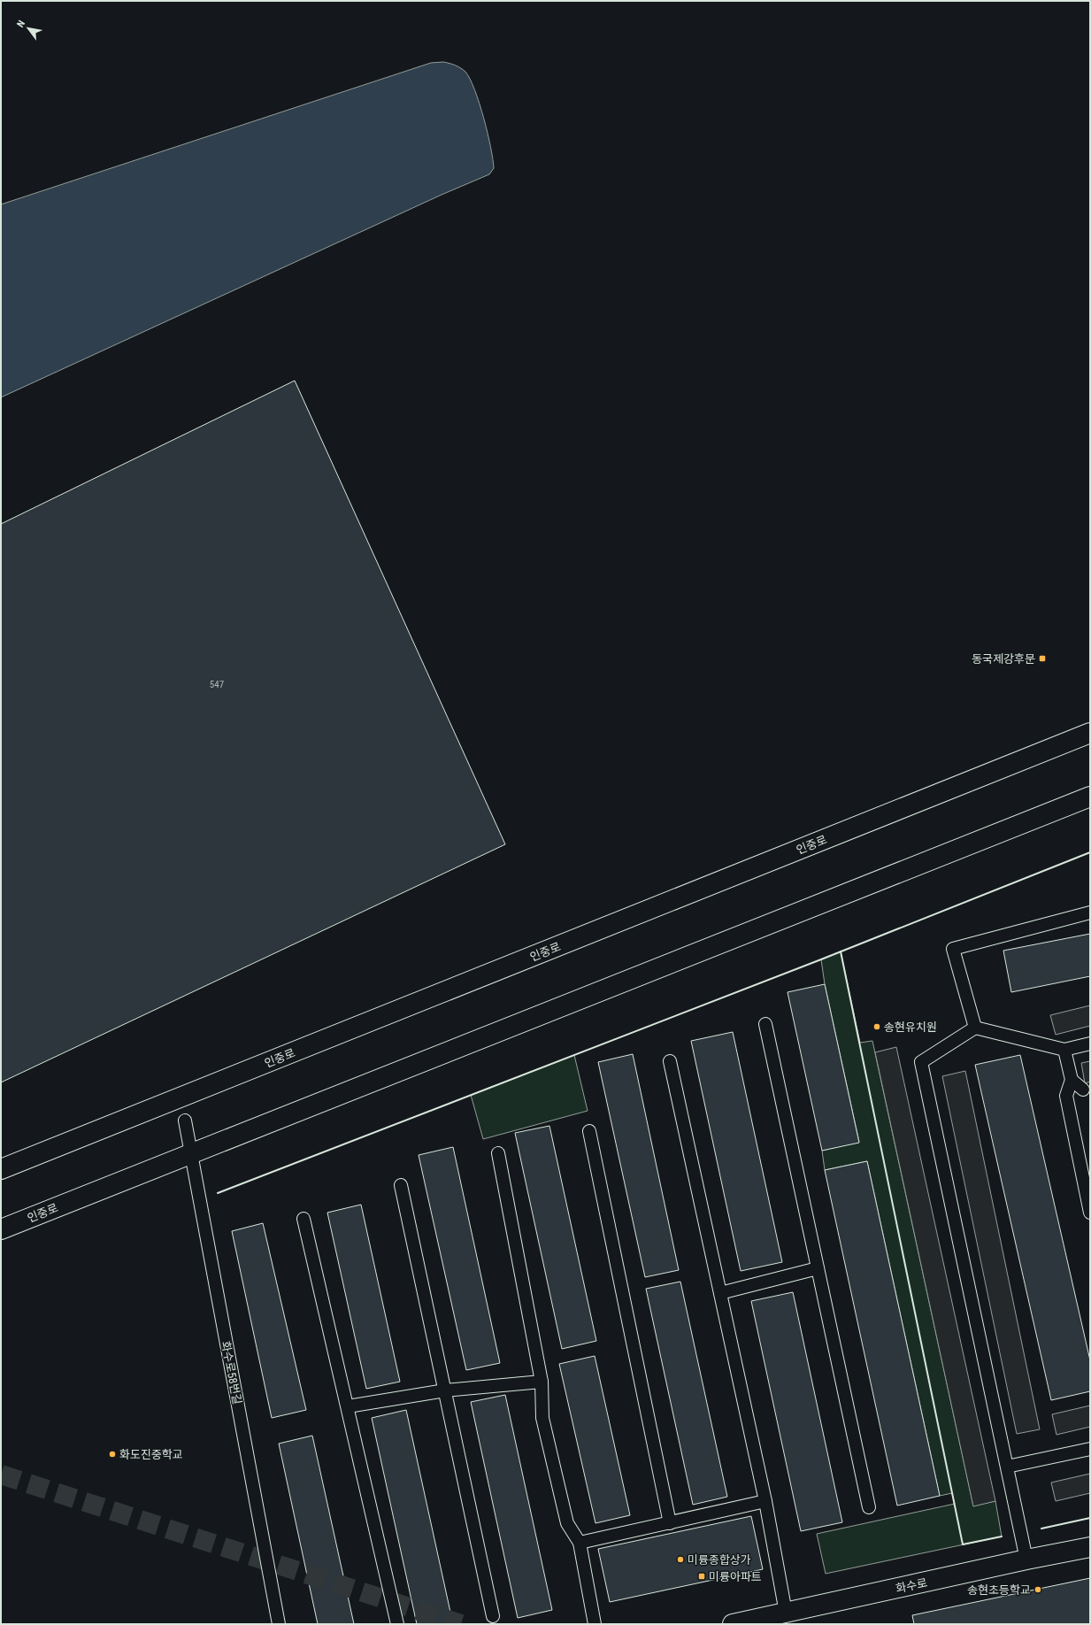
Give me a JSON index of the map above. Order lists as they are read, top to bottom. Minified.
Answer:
{"streets":{"main road":["인중로","화수로"],"lane":["화수로58번길"]},"crossings":[["인중로","화수로58번길"]],"places":{"transit":["동국제강후문","미륭아파트"],"other":["송현유치원","화도진중학교","미륭종합상가","송현초등학교"]},"house_numbers":["547"],"north":"top left"}
